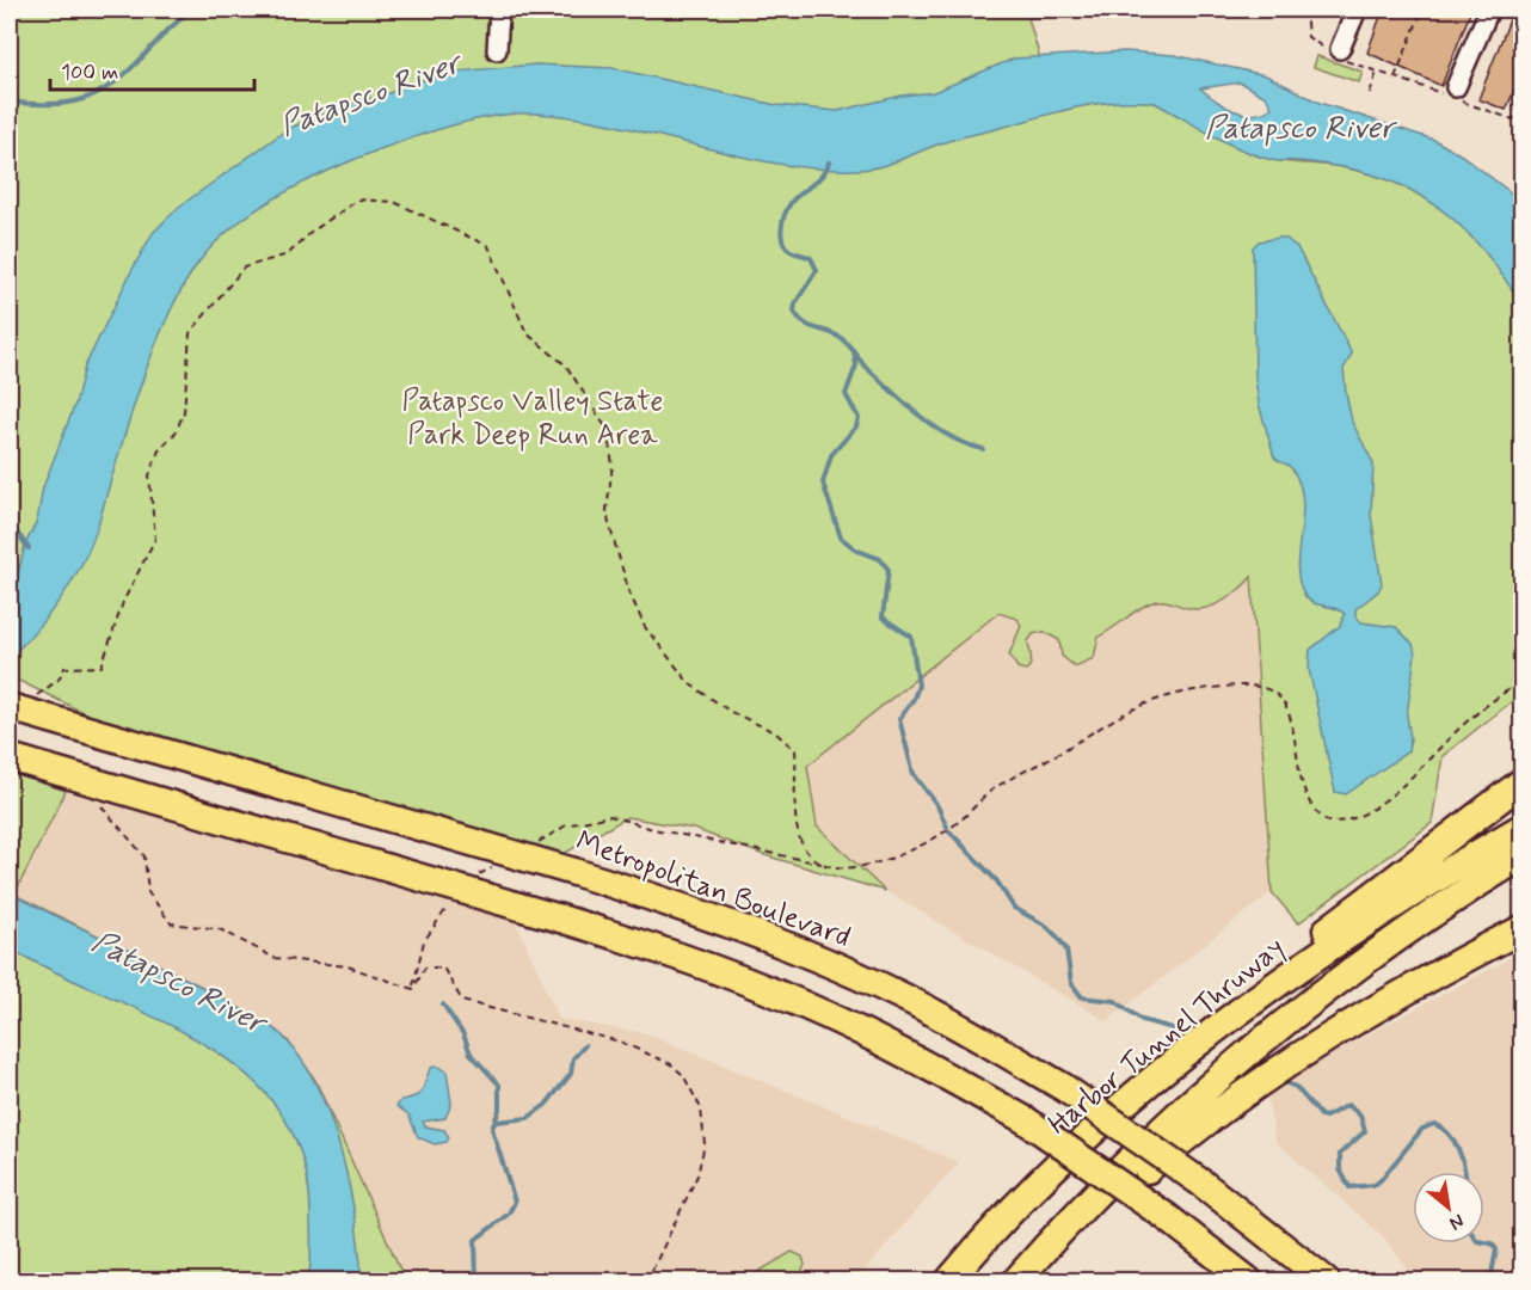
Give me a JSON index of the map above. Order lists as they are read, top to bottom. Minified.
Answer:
{"streets":{"highway":["Metropolitan Boulevard","Harbor Tunnel Thruway"]},"water":["Patapsco River"],"parks":["Patapsco Valley State Park Deep Run Area"],"scale_bar":"100 m","north":"bottom right"}
